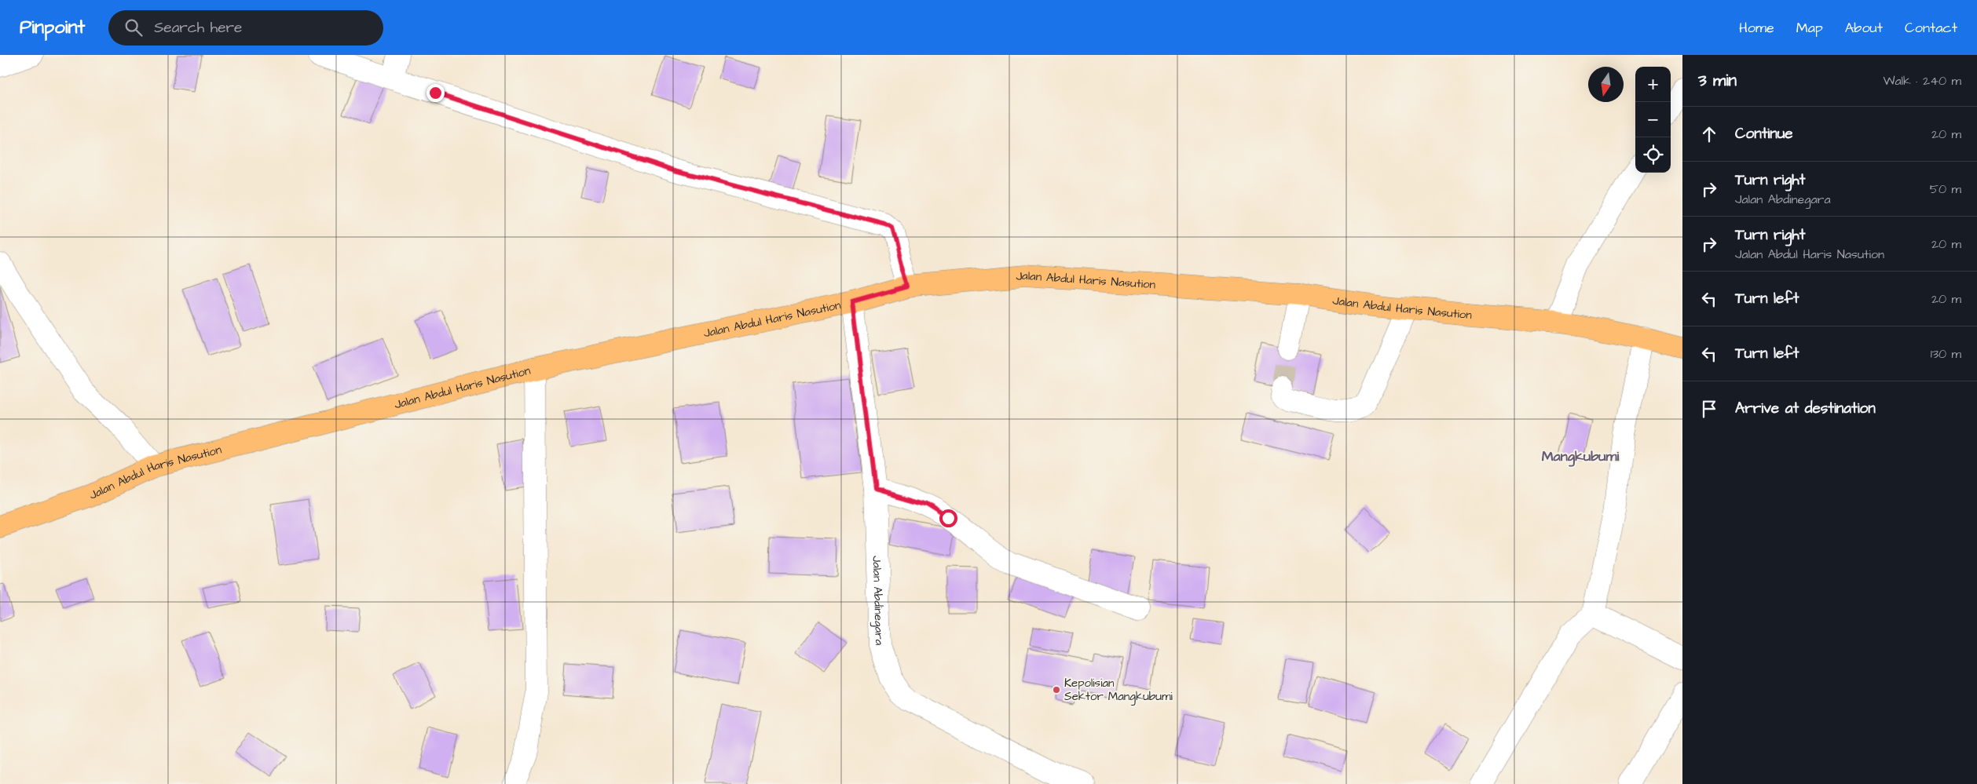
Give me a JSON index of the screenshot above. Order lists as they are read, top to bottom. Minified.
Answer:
{"streets":{"main road":["Jalan Abdul Haris Nasution"],"street":["Jalan Abdinegara"]},"crossings":[["Jalan Abdul Haris Nasution","Jalan Abdinegara"]],"districts":["Mangkubumi"],"places":["Kepolisian Sektor Mangkubumi"],"north":"bottom","page":{"header":"Pinpoint","search":"Search here","nav":["Home","Map","About","Contact"],"heading":["3 min","Walk · 240 m"],"map_buttons":["+","−"],"list":[["Continue","20 m"],["Turn right","Jalan Abdinegara","50 m"],["Turn right","Jalan Abdul Haris Nasution","20 m"],["Turn left","20 m"],["Turn left","130 m"],"Arrive at destination"]}}
